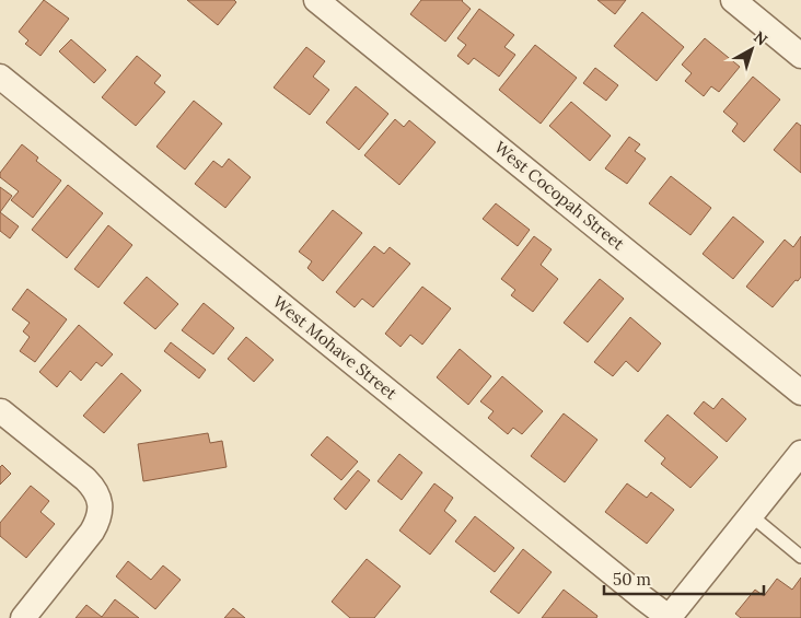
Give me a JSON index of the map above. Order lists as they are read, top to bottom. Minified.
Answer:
{"streets":{"street":["West Cocopah Street","West Mohave Street"]},"scale_bar":"50 m","north":"top right"}
